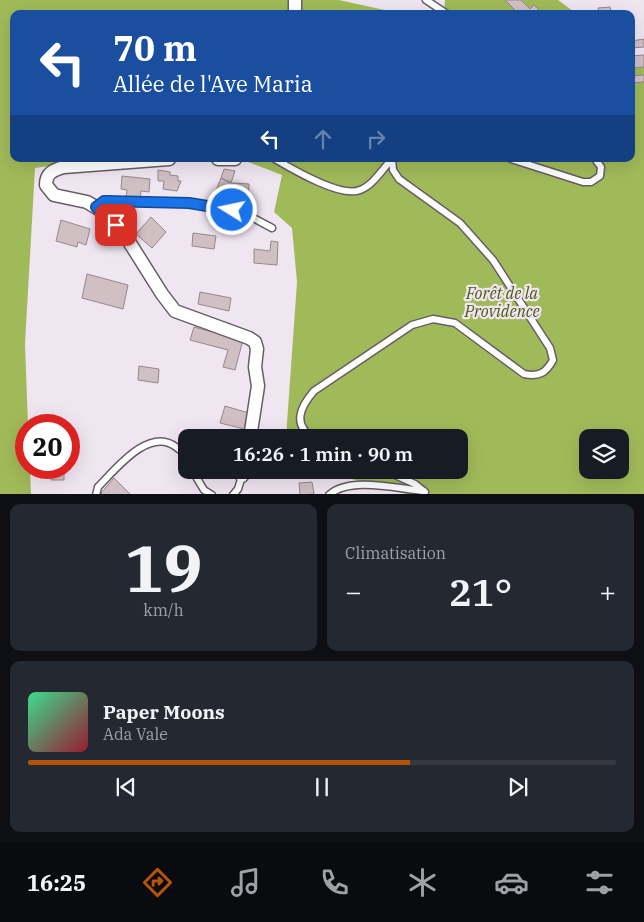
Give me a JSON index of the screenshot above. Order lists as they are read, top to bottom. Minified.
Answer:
{"parks":["Forêt de la Providence"],"page":{"turn":["70 m","Allée de l'Ave Maria"],"limit":"20","trip":"16:26 · 1 min · 90 m","tile":[["19","km/h"],"Climatisation"],"heat":["−","21°","+"],"song":["Paper Moons","Ada Vale"],"tabs":"16:25"}}
